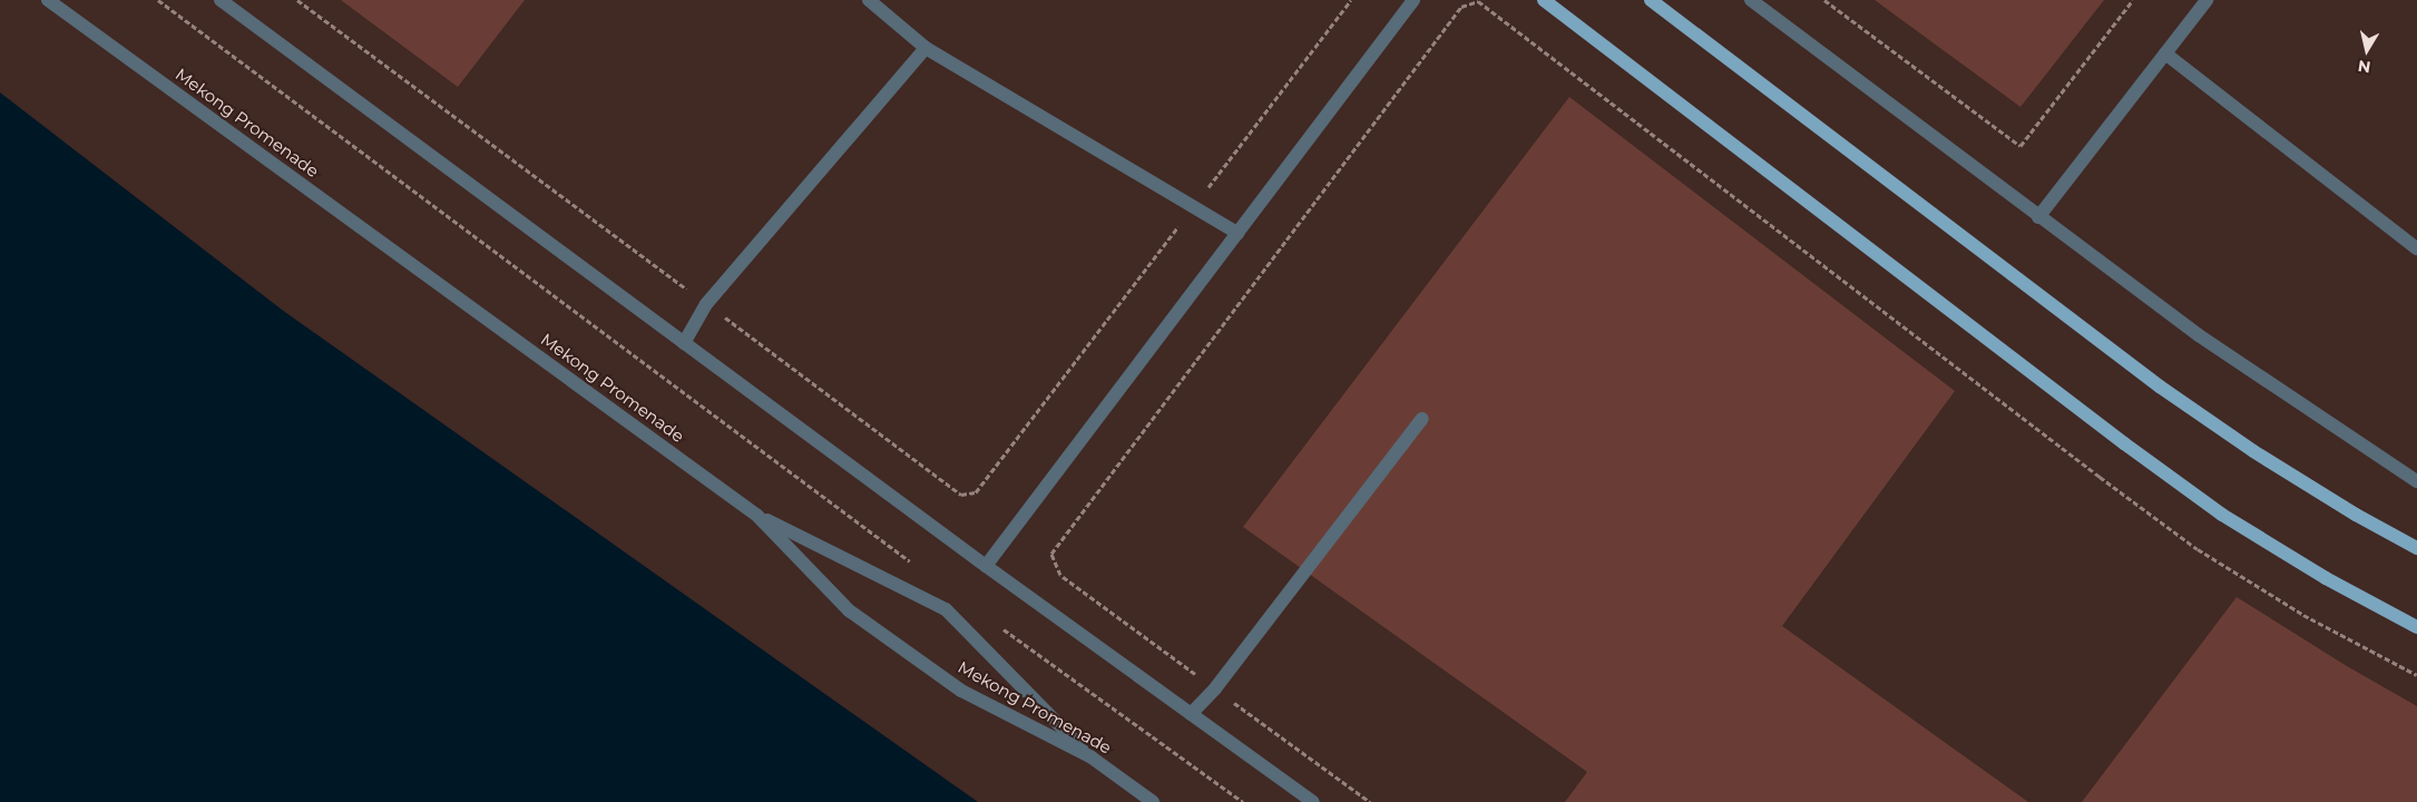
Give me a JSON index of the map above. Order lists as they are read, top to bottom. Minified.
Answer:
{"streets":{"street":["Mekong Promenade"]},"north":"bottom"}
